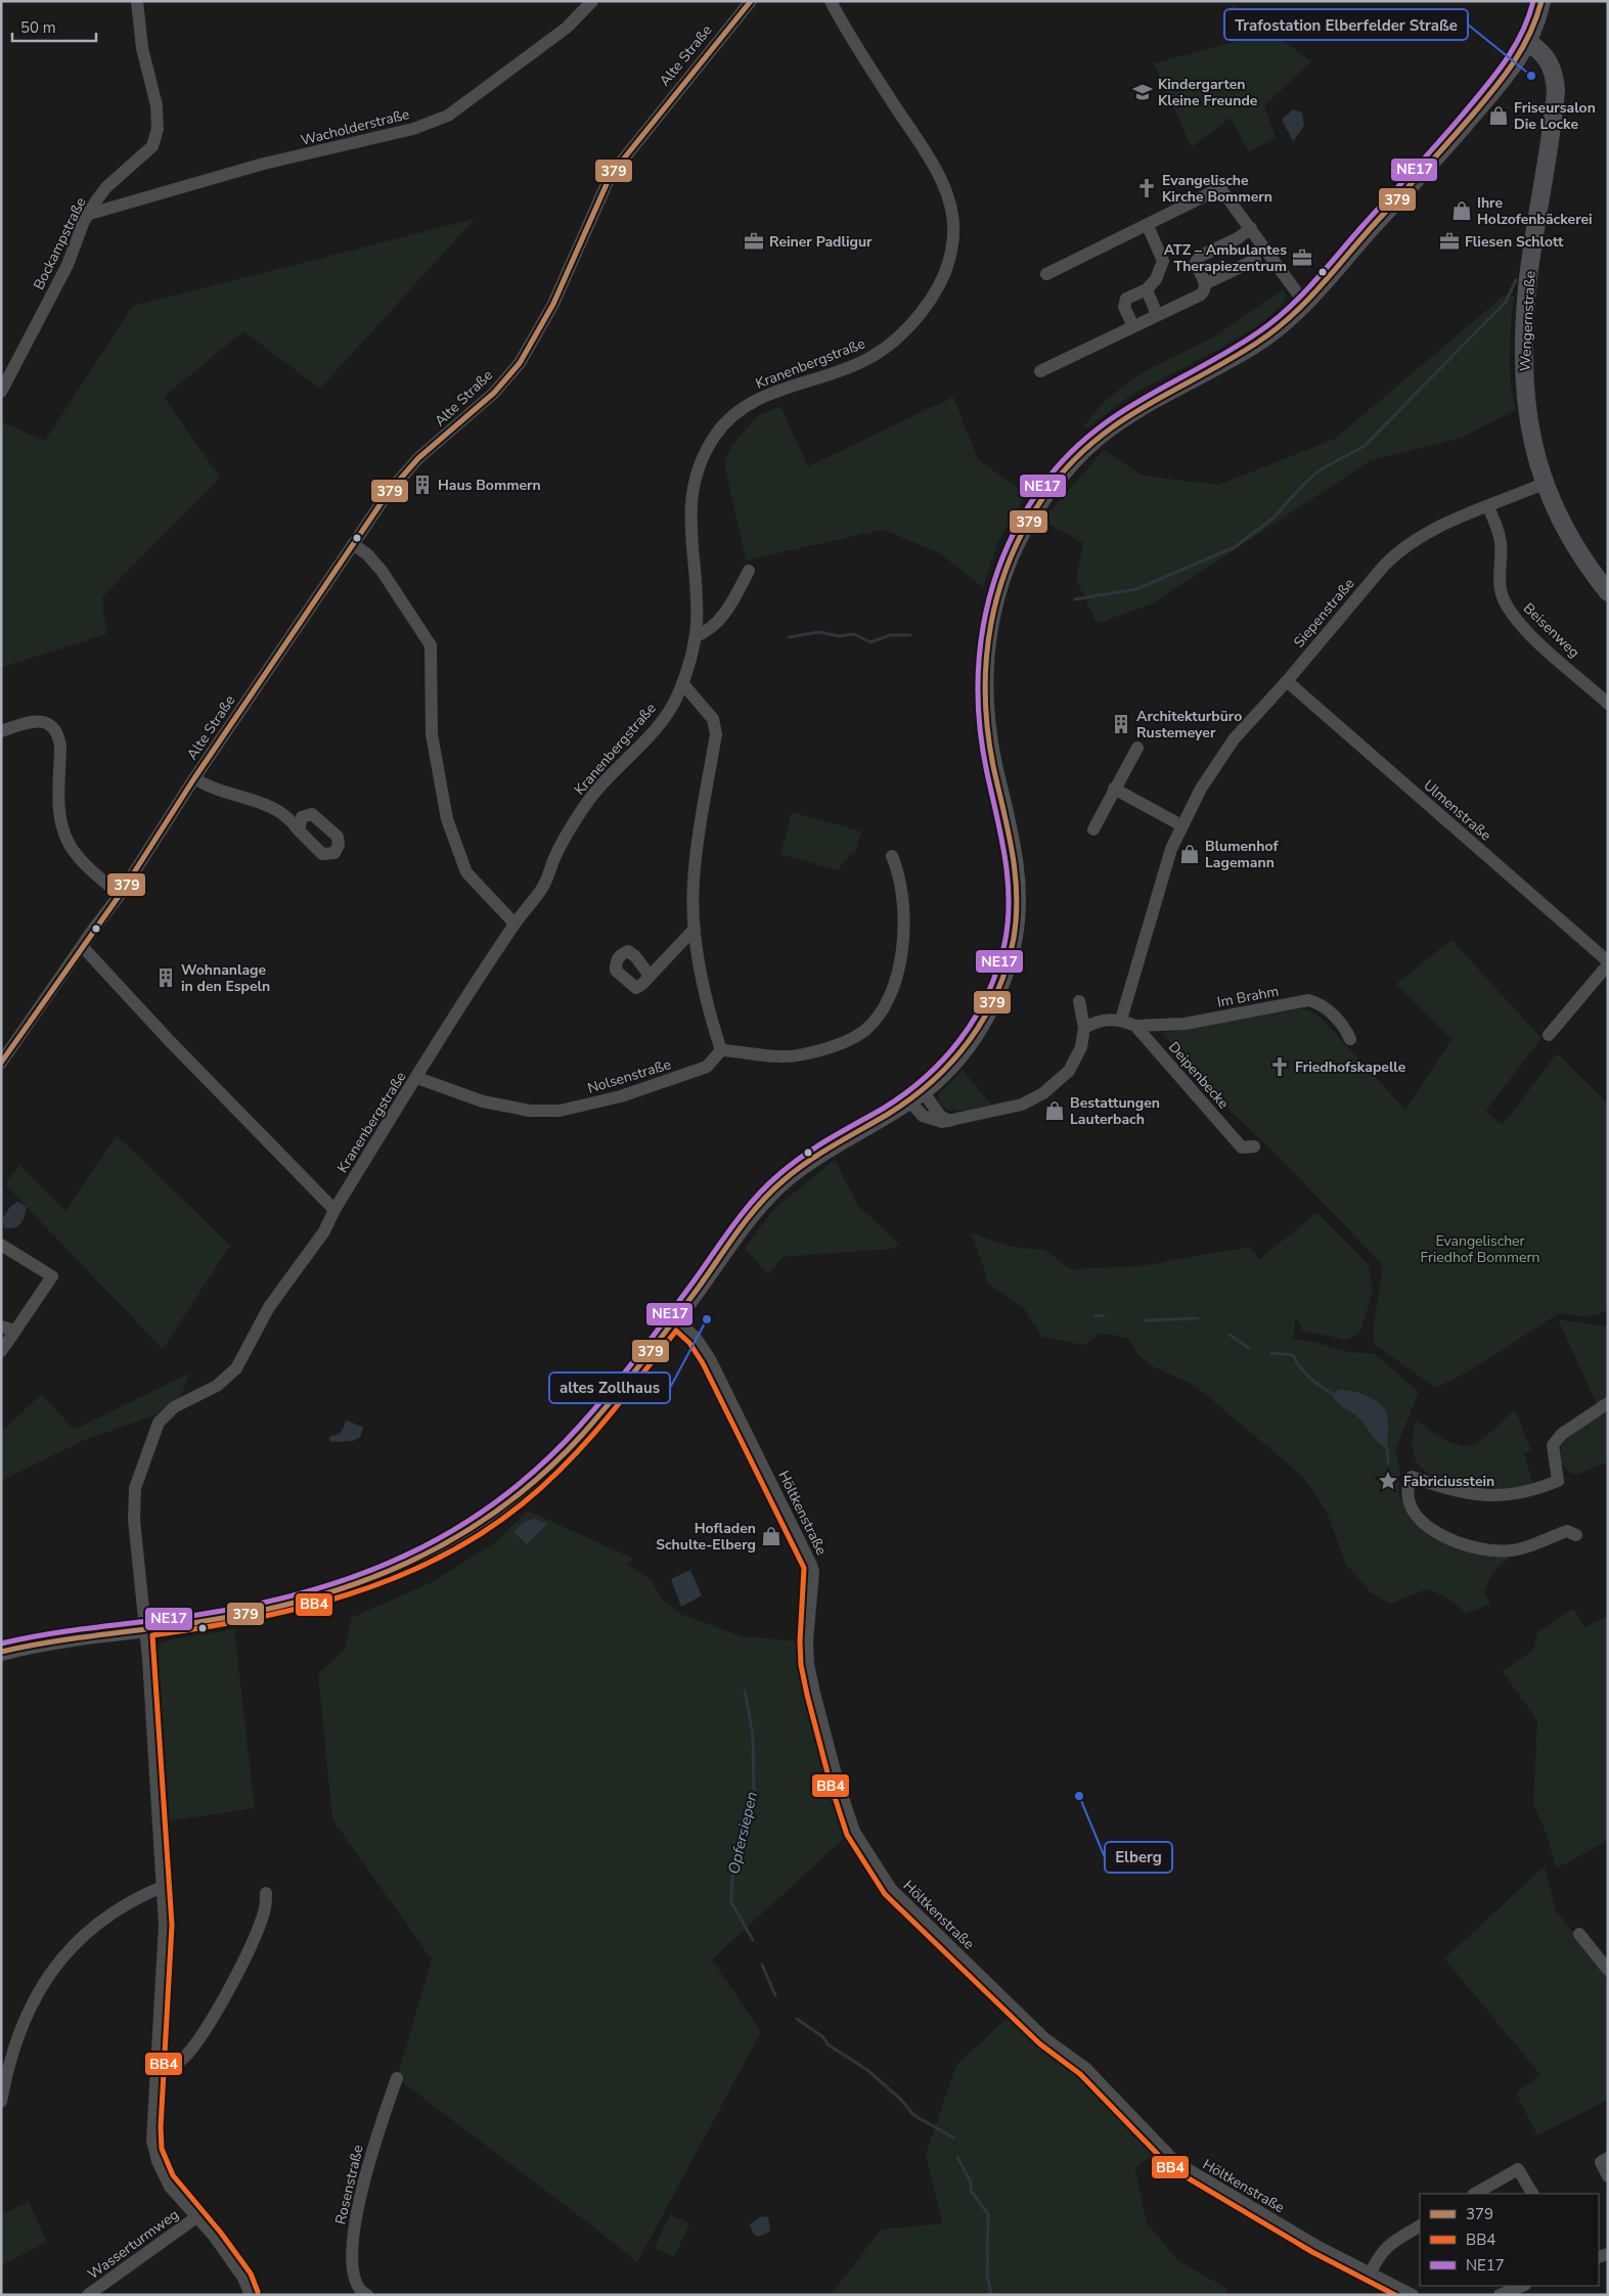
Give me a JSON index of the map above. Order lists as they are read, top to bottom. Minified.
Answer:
{"streets":{"main road":["Wengernstraße"],"street":["Alte Straße","Wacholderstraße","Bockampstraße","Kranenbergstraße","Siepenstraße","Beisenweg","Ulmenstraße","Im Brahm","Deipenbecke","Nolsenstraße","Höltkenstraße","Rosenstraße","Wasserturmweg"]},"crossings":[["Wacholderstraße","Bockampstraße"],["Wengernstraße","Siepenstraße"],["Kranenbergstraße","Nolsenstraße"],["Kranenbergstraße","Wasserturmweg"],["Siepenstraße","Beisenweg"],["Siepenstraße","Ulmenstraße"],["Siepenstraße","Deipenbecke"],["Im Brahm","Deipenbecke"]],"water":["Opfersiepen"],"parks":["Evangelischer Friedhof Bommern"],"places":{"other":["Trafostation Elberfelder Straße","altes Zollhaus","Elberg"],"school or university":["Kindergarten Kleine Freunde"],"shop":["Friseursalon Die Locke","Ihre Holzofenbäckerei","Blumenhof Lagemann","Bestattungen Lauterbach","Hofladen Schulte-Elberg"],"church":["Evangelische Kirche Bommern","Friedhofskapelle"],"office":["Reiner Padligur","Fliesen Schlott","ATZ – Ambulantes Therapiezentrum"],"building":["Haus Bommern","Architekturbüro Rustemeyer","Wohnanlage in den Espeln"],"place":["Fabriciusstein"]},"lines":["transit line 379","transit line NE17","transit line BB4"],"legend":["379","BB4","NE17"],"scale_bar":"50 m"}
